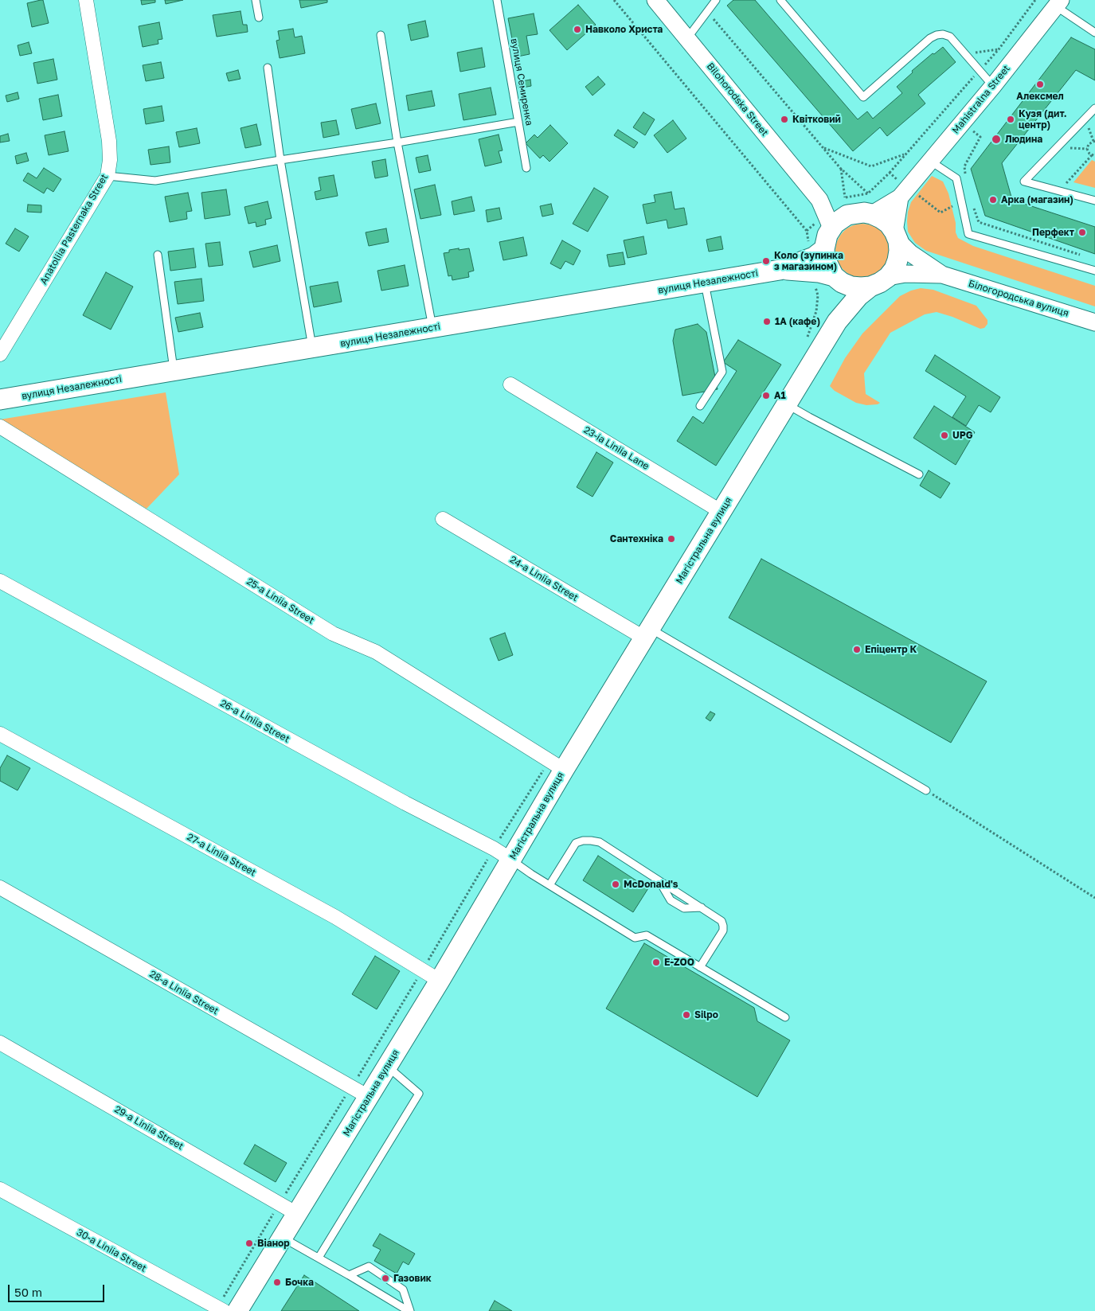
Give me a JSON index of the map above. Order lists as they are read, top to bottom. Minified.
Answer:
{"streets":{"main road":["вулиця Незалежності","Магістральна вулиця"],"street":["Bilohorodska Street","Mahistralna Street","Anatoliia Pasternaka Street","Білогородська вулиця","23-ia Liniia Lane","24-a Liniia Street","25-a Liniia Street","26-a Liniia Street","27-a Liniia Street","28-a Liniia Street","29-a Liniia Street","30-a Liniia Street"],"lane":["вулиця Семиренка"]},"crossings":[["23-ia Liniia Lane","Магістральна вулиця"],["Магістральна вулиця","24-a Liniia Street"],["Магістральна вулиця","25-a Liniia Street"],["Магістральна вулиця","26-a Liniia Street"],["Магістральна вулиця","27-a Liniia Street"],["Магістральна вулиця","28-a Liniia Street"],["Магістральна вулиця","29-a Liniia Street"]],"places":["Навколо Христа","Алексмел","Квітковий","Кузя (дит. центр)","Людина","Арка (магазин)","Перфект","Коло (зупинка з магазином)","1А (кафе)","А1","UPG","Сантехніка","Епіцентр К","McDonald's","E-ZOO","Silpo","Віанор","Газовик","Бочка"],"scale_bar":"50 m"}
